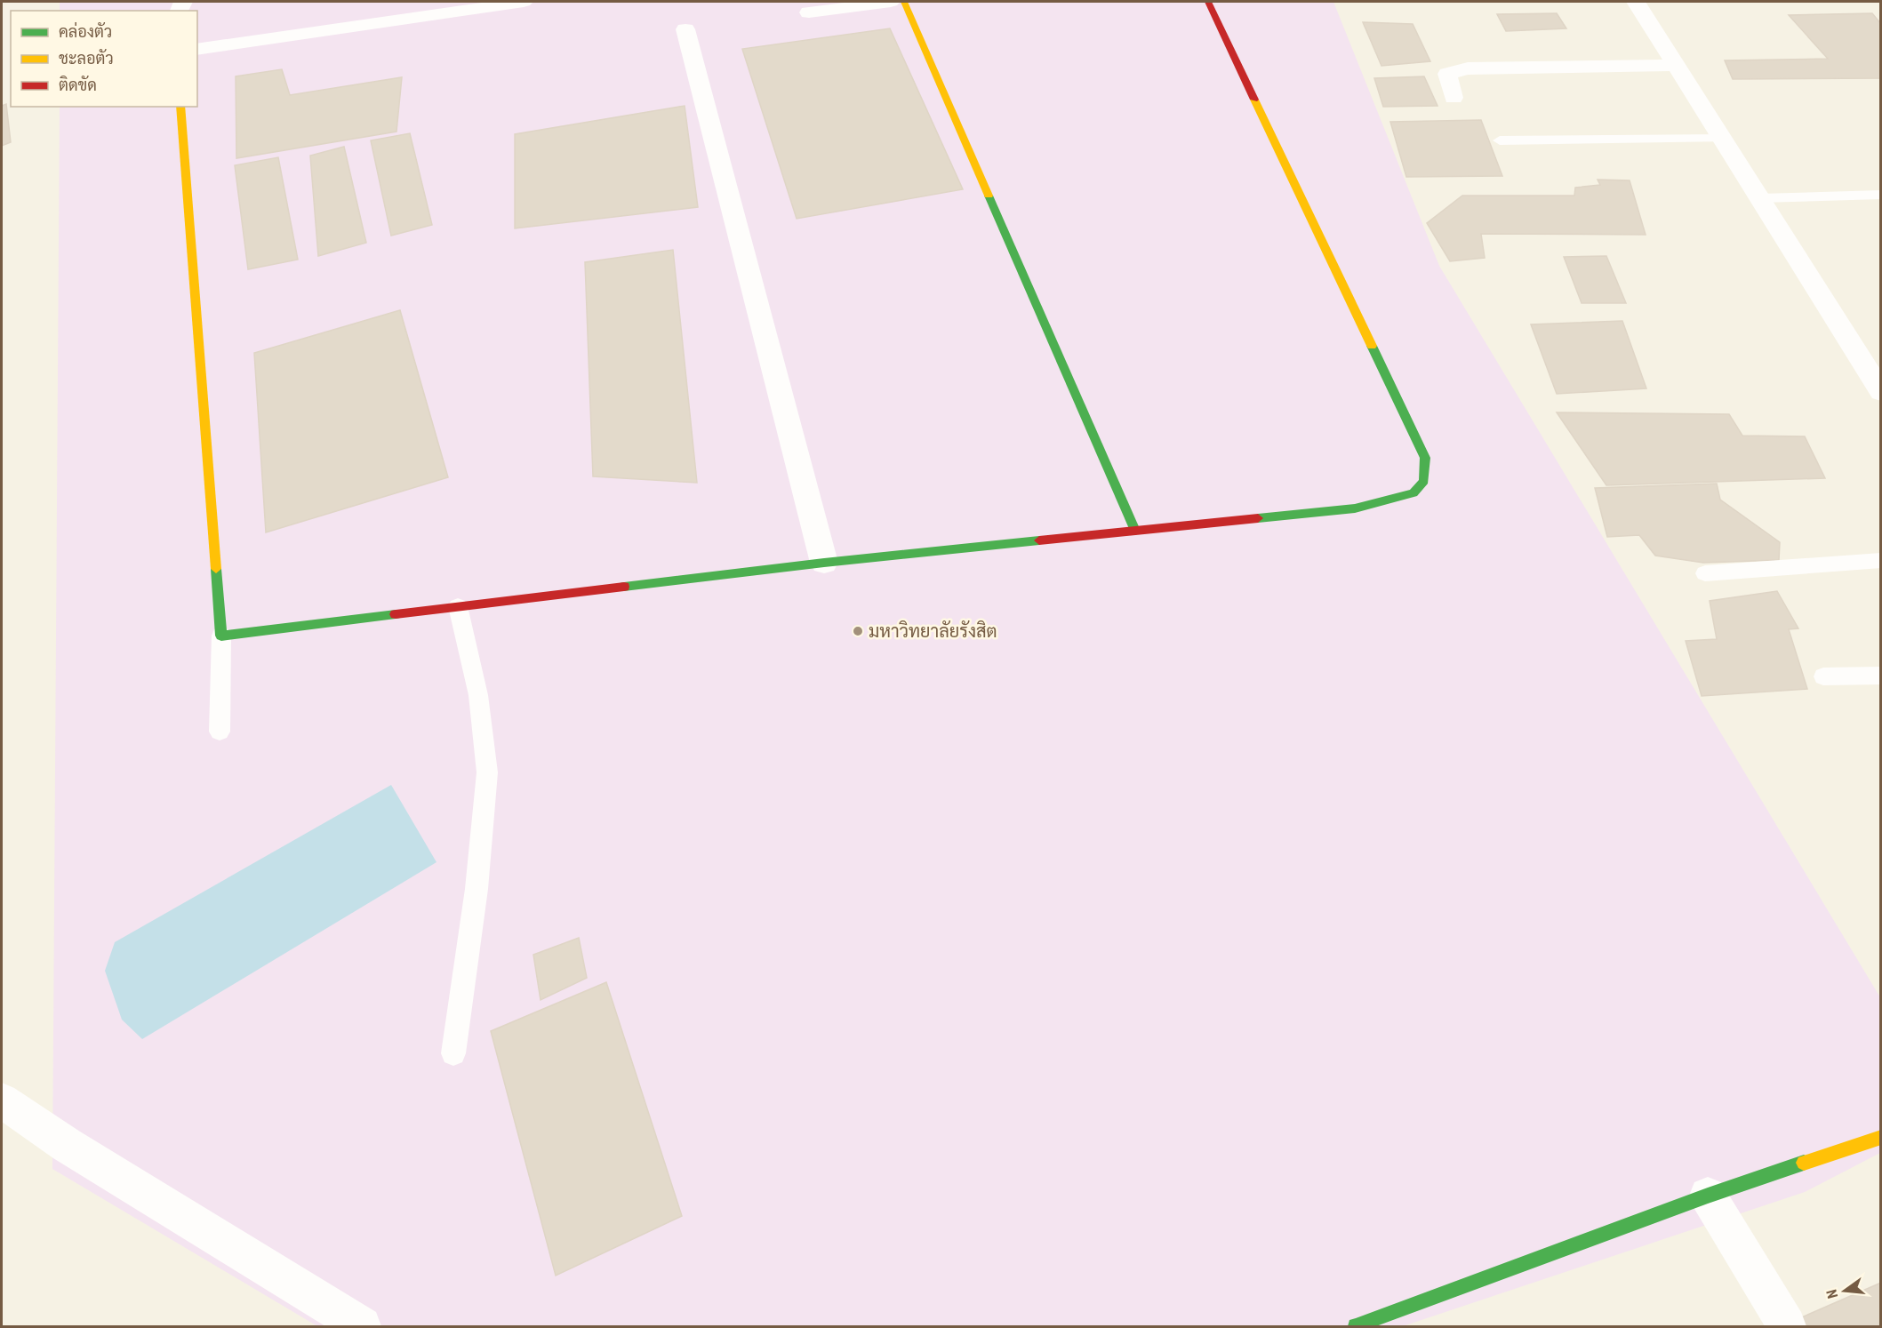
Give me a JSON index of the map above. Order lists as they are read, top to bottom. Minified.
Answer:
{"places":["มหาวิทยาลัยรังสิต"],"legend":["คล่องตัว","ชะลอตัว","ติดขัด"],"north":"left"}
